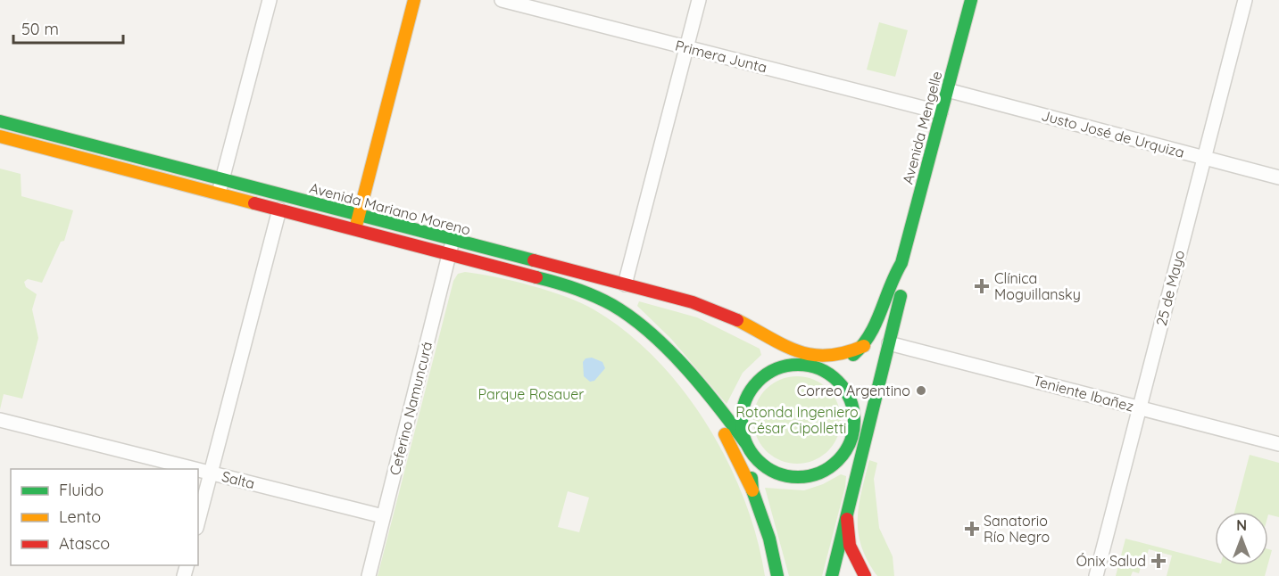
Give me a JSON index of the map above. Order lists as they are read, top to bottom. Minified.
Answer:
{"streets":{"main road":["Avenida Mengelle","Avenida Mariano Moreno"],"street":["Primera Junta","Justo José de Urquiza","25 de Mayo","Teniente Ibañez","Ceferino Namuncurá","Salta"]},"crossings":[["Primera Junta","Avenida Mengelle"],["Avenida Mengelle","Justo José de Urquiza"],["Avenida Mengelle","Avenida Mariano Moreno"],["Avenida Mengelle","Teniente Ibañez"],["Justo José de Urquiza","25 de Mayo"],["Avenida Mariano Moreno","Ceferino Namuncurá"],["25 de Mayo","Teniente Ibañez"],["Ceferino Namuncurá","Salta"]],"parks":["Parque Rosauer","Rotonda Ingeniero César Cipolletti"],"places":{"health":["Clínica Moguillansky","Sanatorio Río Negro","Ónix Salud"],"other":["Correo Argentino"]},"legend":["Fluido","Lento","Atasco"],"scale_bar":"50 m","north":"top"}
